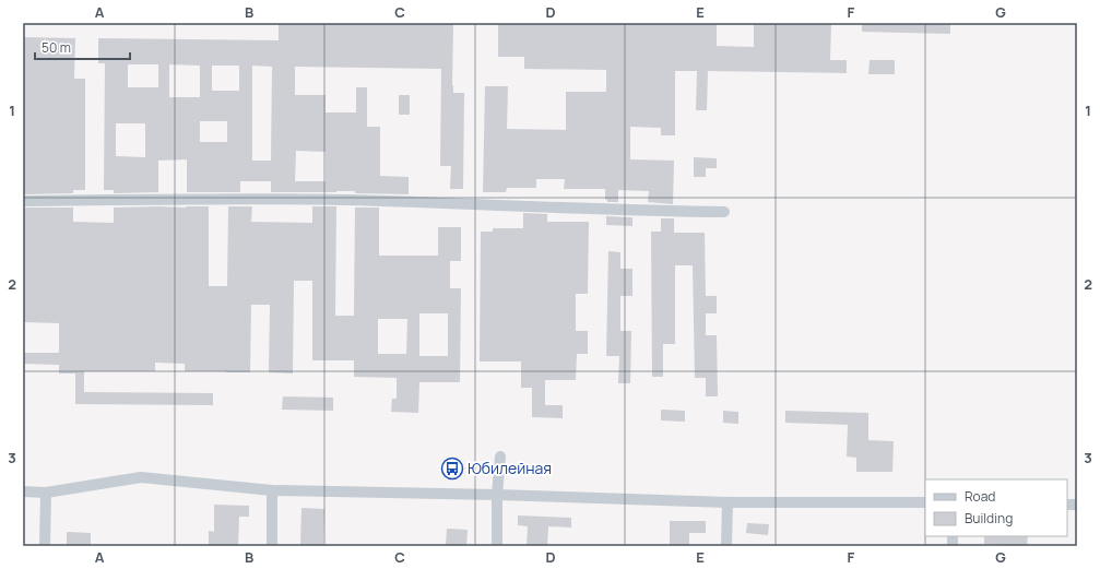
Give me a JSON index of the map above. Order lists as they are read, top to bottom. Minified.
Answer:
{"places":{"bus stop":["Юбилейная"]},"legend":["Road","Building"],"scale_bar":"50 m","grid":{"columns":["A","B","C","D","E","F","G"],"rows":["1","2","3"]}}
